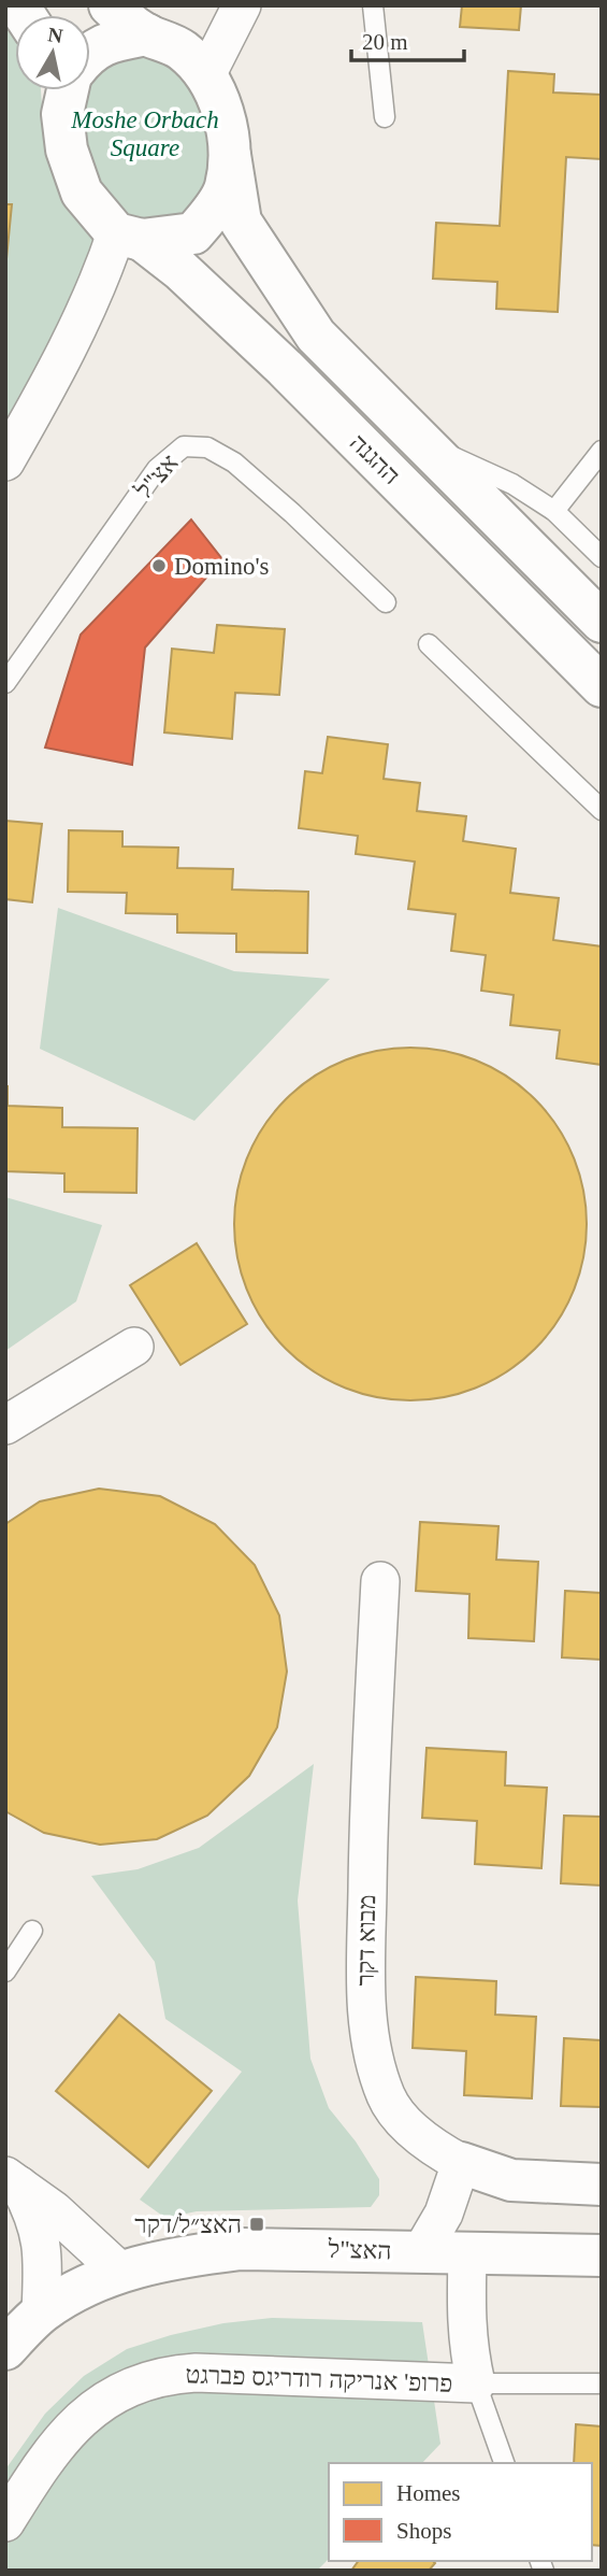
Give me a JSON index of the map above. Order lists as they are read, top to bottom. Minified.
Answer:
{"streets":{"street":["ההגנה","מבוא דקר","האצ\"ל","פרופ' אנריקה רודריגס פברגט"],"lane":["אצ\"ל"]},"crossings":[["האצ\"ל","פרופ' אנריקה רודריגס פברגט"]],"parks":["Moshe Orbach Square"],"places":{"other":["Domino's"],"transit":["האצ״ל/דקר"]},"legend":["Homes","Shops"],"scale_bar":"20 m","north":"top"}
